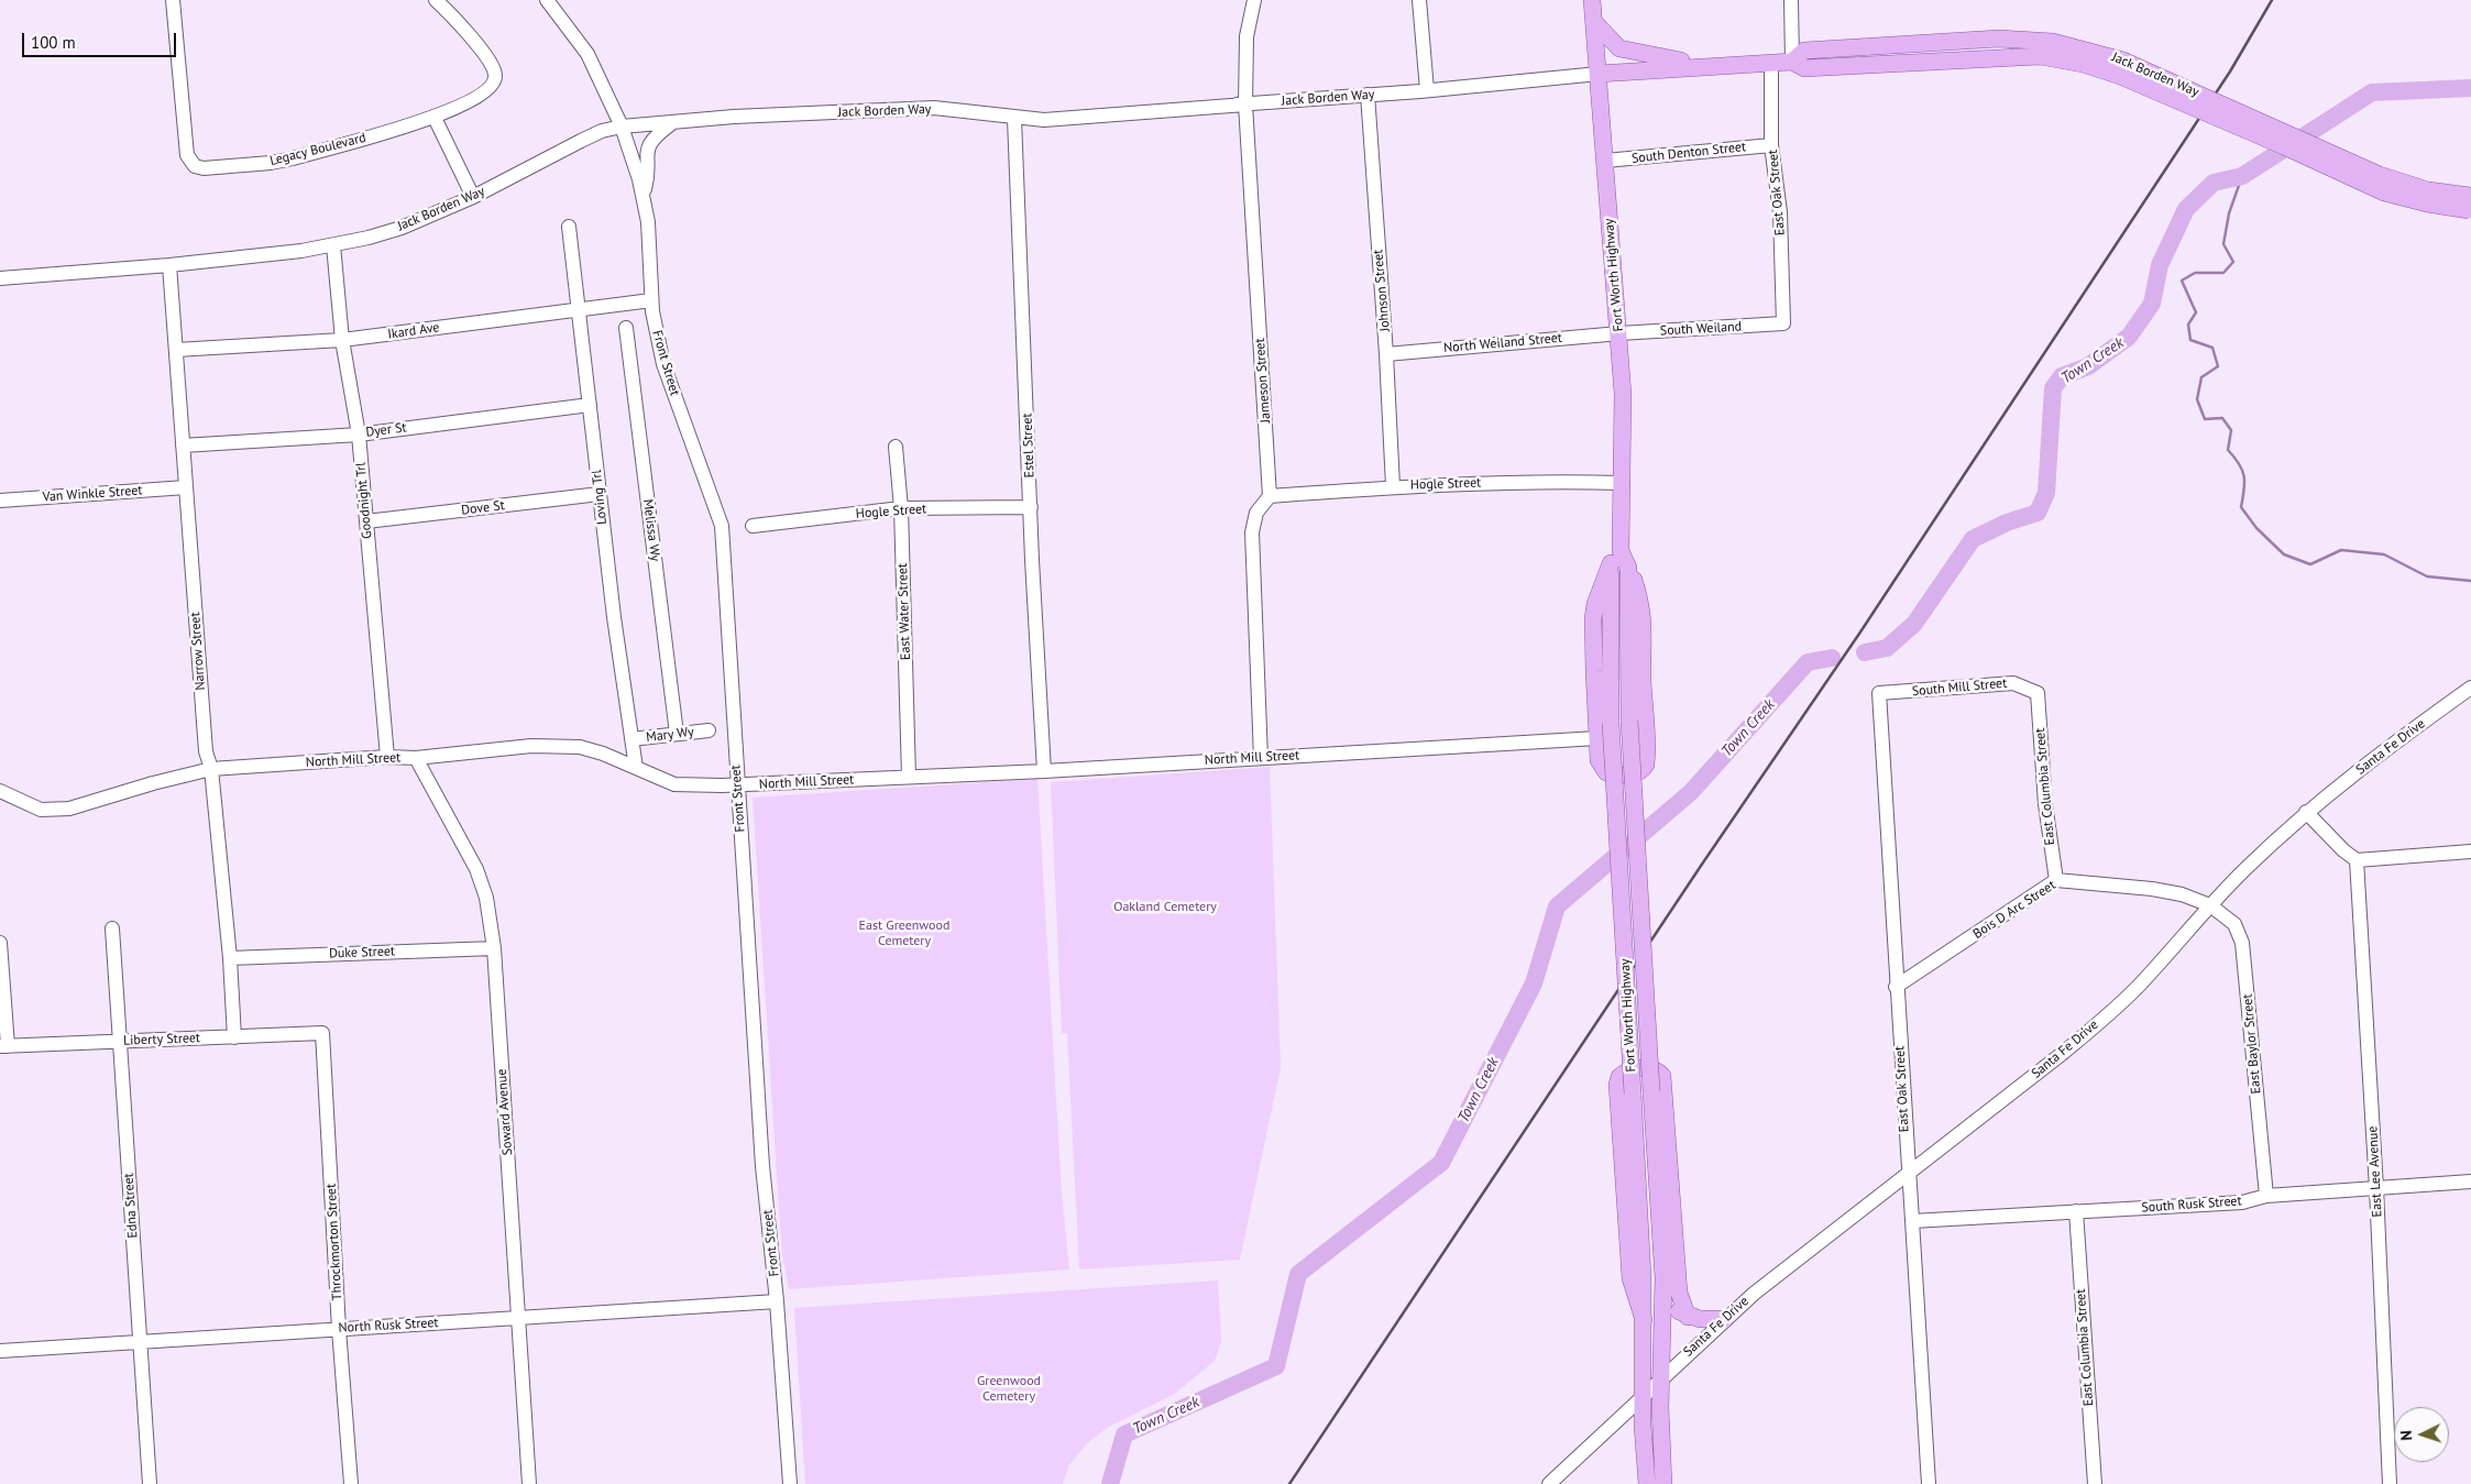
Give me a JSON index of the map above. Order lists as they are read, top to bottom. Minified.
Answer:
{"streets":{"main road":["Jack Borden Way","Fort Worth Highway"],"street":["Legacy Boulevard","South Denton Street","East Oak Street","Johnson Street","South Weiland","Ikard Ave","North Weiland Street","Front Street","Jameson Street","Dyer St","Estel Street","Hogle Street","Van Winkle Street","Loving Trl","Goodnight Trl","Dove St","Melissa Wy","East Water Street","Narrow Street","South Mill Street","Mary Wy","Santa Fe Drive","North Mill Street","East Columbia Street","Bois D Arc Street","Duke Street","Liberty Street","East Baylor Street","Soward Avenue","East Lee Avenue","South Rusk Street","Edna Street","Throckmorton Street","North Rusk Street"]},"crossings":[["Jack Borden Way","East Oak Street"],["Jack Borden Way","Fort Worth Highway"],["Jack Borden Way","Johnson Street"],["Jack Borden Way","Front Street"],["Jack Borden Way","Jameson Street"],["Jack Borden Way","Estel Street"],["Jack Borden Way","Goodnight Trl"],["Jack Borden Way","Narrow Street"],["South Denton Street","East Oak Street"],["South Denton Street","Fort Worth Highway"],["East Oak Street","South Weiland"],["East Oak Street","South Mill Street"],["East Oak Street","Santa Fe Drive"],["East Oak Street","Bois D Arc Street"],["East Oak Street","South Rusk Street"],["Fort Worth Highway","South Weiland"],["Fort Worth Highway","North Weiland Street"],["Fort Worth Highway","Hogle Street"],["Fort Worth Highway","Santa Fe Drive"],["Johnson Street","North Weiland Street"],["Johnson Street","Hogle Street"],["South Weiland","North Weiland Street"],["Ikard Ave","Front Street"],["Ikard Ave","Loving Trl"],["Ikard Ave","Goodnight Trl"],["Ikard Ave","Narrow Street"],["Front Street","North Mill Street"],["Front Street","North Rusk Street"],["Jameson Street","Hogle Street"],["Dyer St","Loving Trl"],["Dyer St","Goodnight Trl"],["Dyer St","Narrow Street"],["Estel Street","Hogle Street"],["Estel Street","North Mill Street"],["Hogle Street","East Water Street"],["Van Winkle Street","Narrow Street"],["Loving Trl","Dove St"],["Loving Trl","Mary Wy"],["Loving Trl","North Mill Street"],["Goodnight Trl","Dove St"],["Goodnight Trl","North Mill Street"],["Melissa Wy","Mary Wy"],["East Water Street","North Mill Street"],["Narrow Street","North Mill Street"],["Narrow Street","Duke Street"],["Narrow Street","Liberty Street"],["South Mill Street","East Columbia Street"],["Santa Fe Drive","Bois D Arc Street"],["Santa Fe Drive","East Baylor Street"],["North Mill Street","Soward Avenue"],["East Columbia Street","Bois D Arc Street"],["East Columbia Street","South Rusk Street"],["Bois D Arc Street","East Baylor Street"],["Duke Street","Soward Avenue"],["Liberty Street","Edna Street"],["Liberty Street","Throckmorton Street"],["East Baylor Street","South Rusk Street"],["Soward Avenue","North Rusk Street"],["East Lee Avenue","South Rusk Street"],["Edna Street","North Rusk Street"],["Throckmorton Street","North Rusk Street"]],"water":["Town Creek"],"parks":["Oakland Cemetery","East Greenwood Cemetery","Greenwood Cemetery"],"scale_bar":"100 m","north":"left"}
